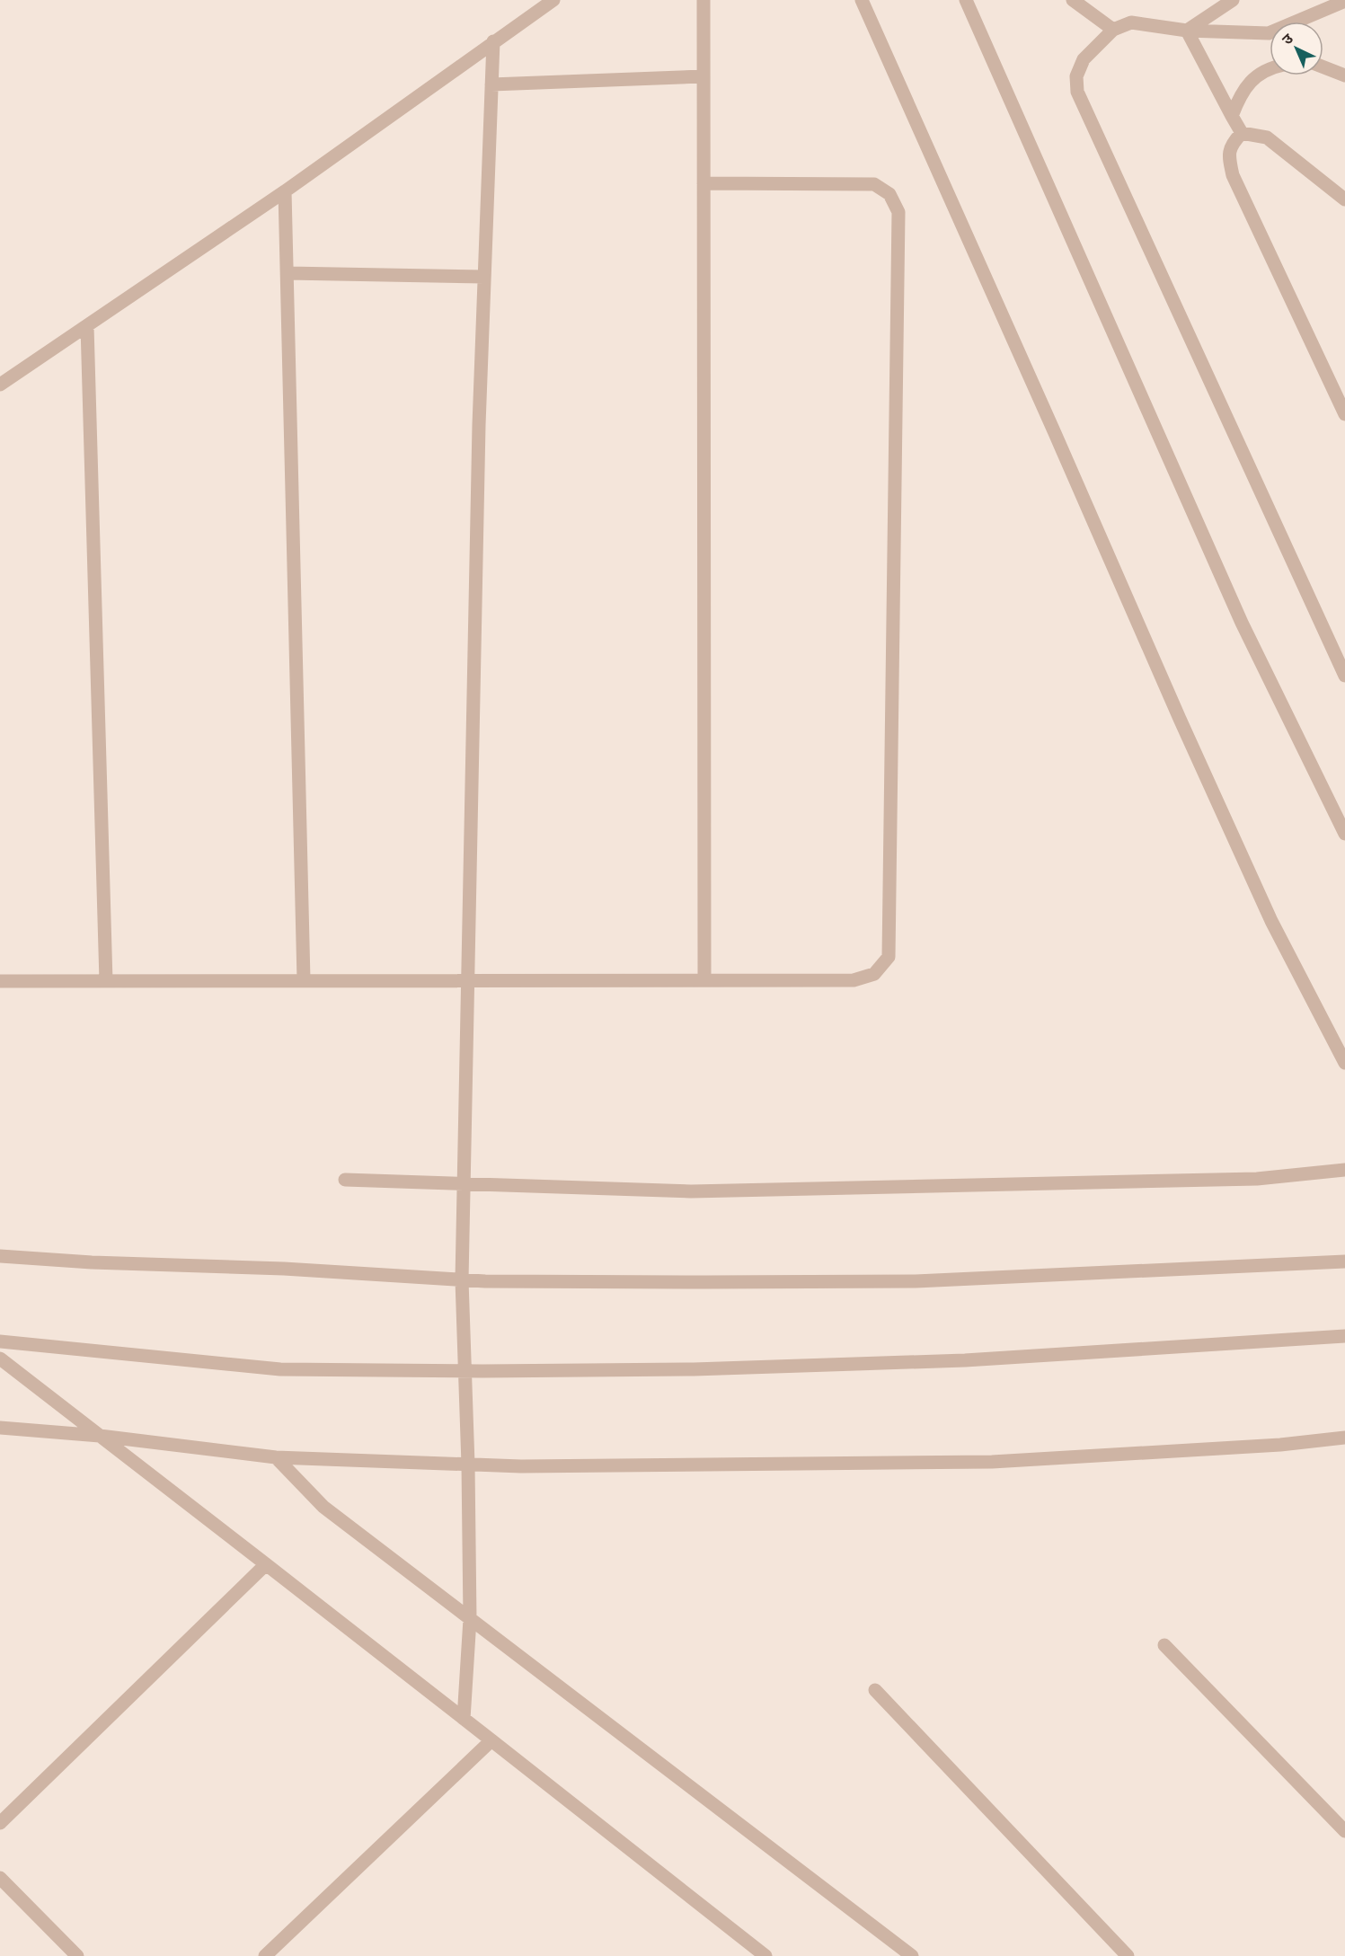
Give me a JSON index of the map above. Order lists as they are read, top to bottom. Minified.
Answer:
{"north":"top left"}
